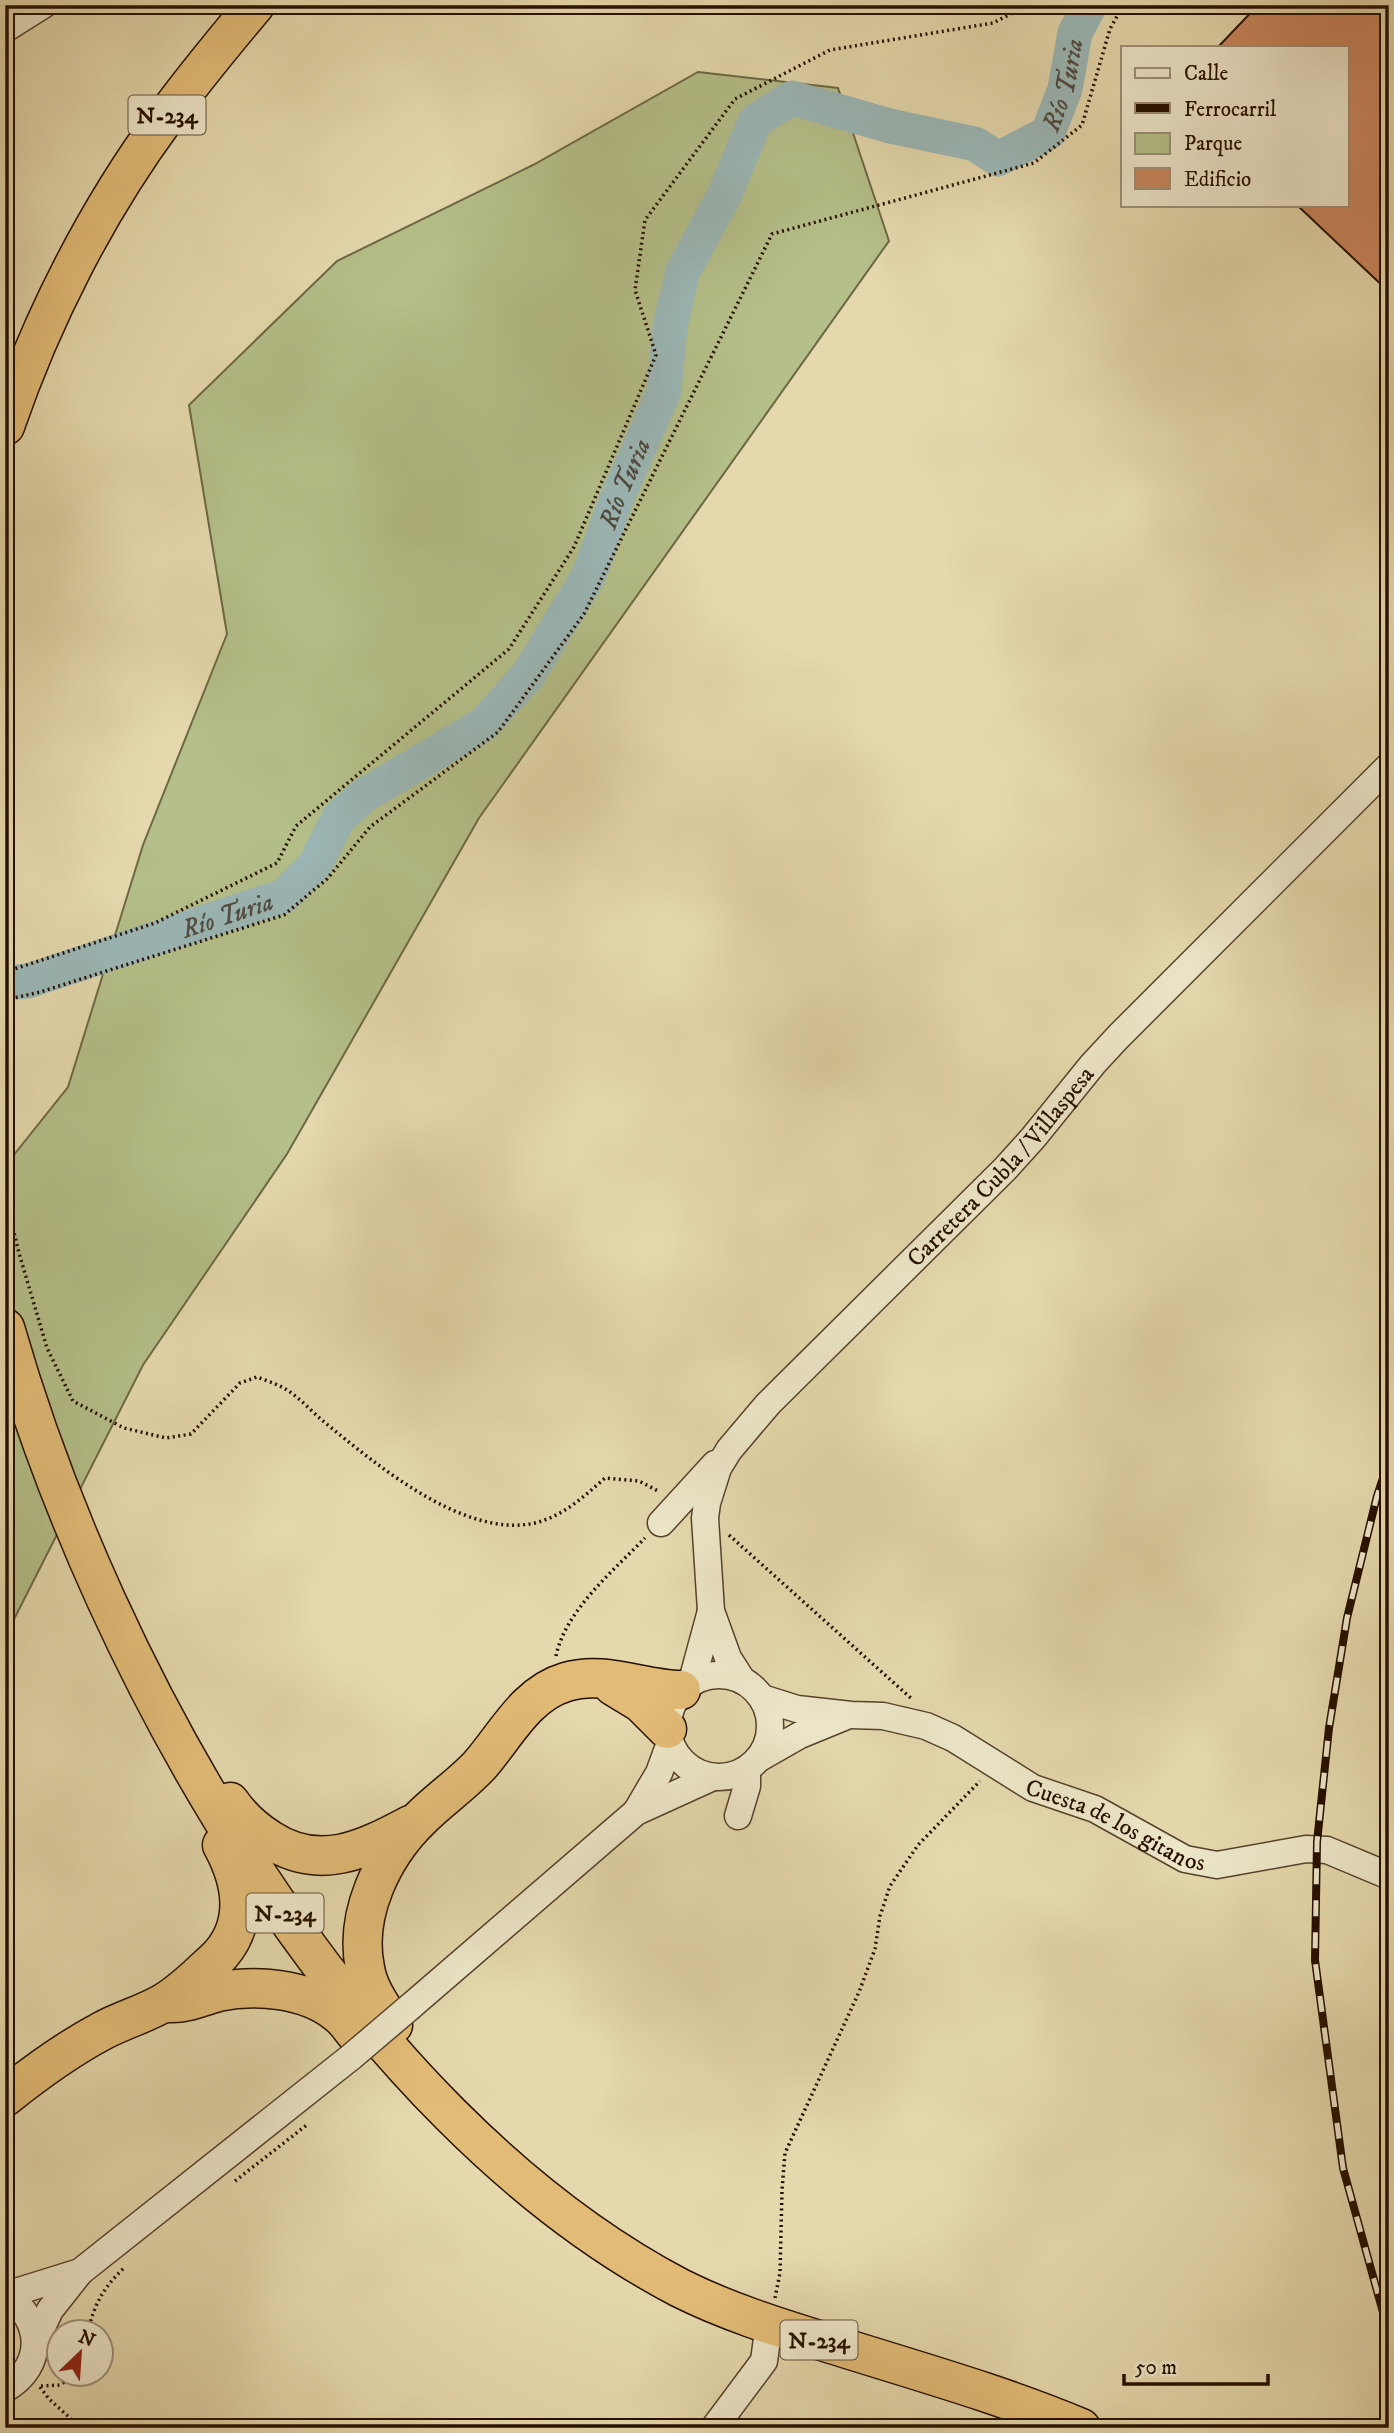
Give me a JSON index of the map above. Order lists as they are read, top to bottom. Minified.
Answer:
{"streets":{"highway":["N-234"],"street":["Carretera Cubla / Villaspesa","Cuesta de los gitanos"]},"crossings":[["Carretera Cubla / Villaspesa","Cuesta de los gitanos"]],"water":["Río Turia"],"legend":["Calle","Ferrocarril","Parque","Edificio"],"scale_bar":"50 m","north":"top right"}
